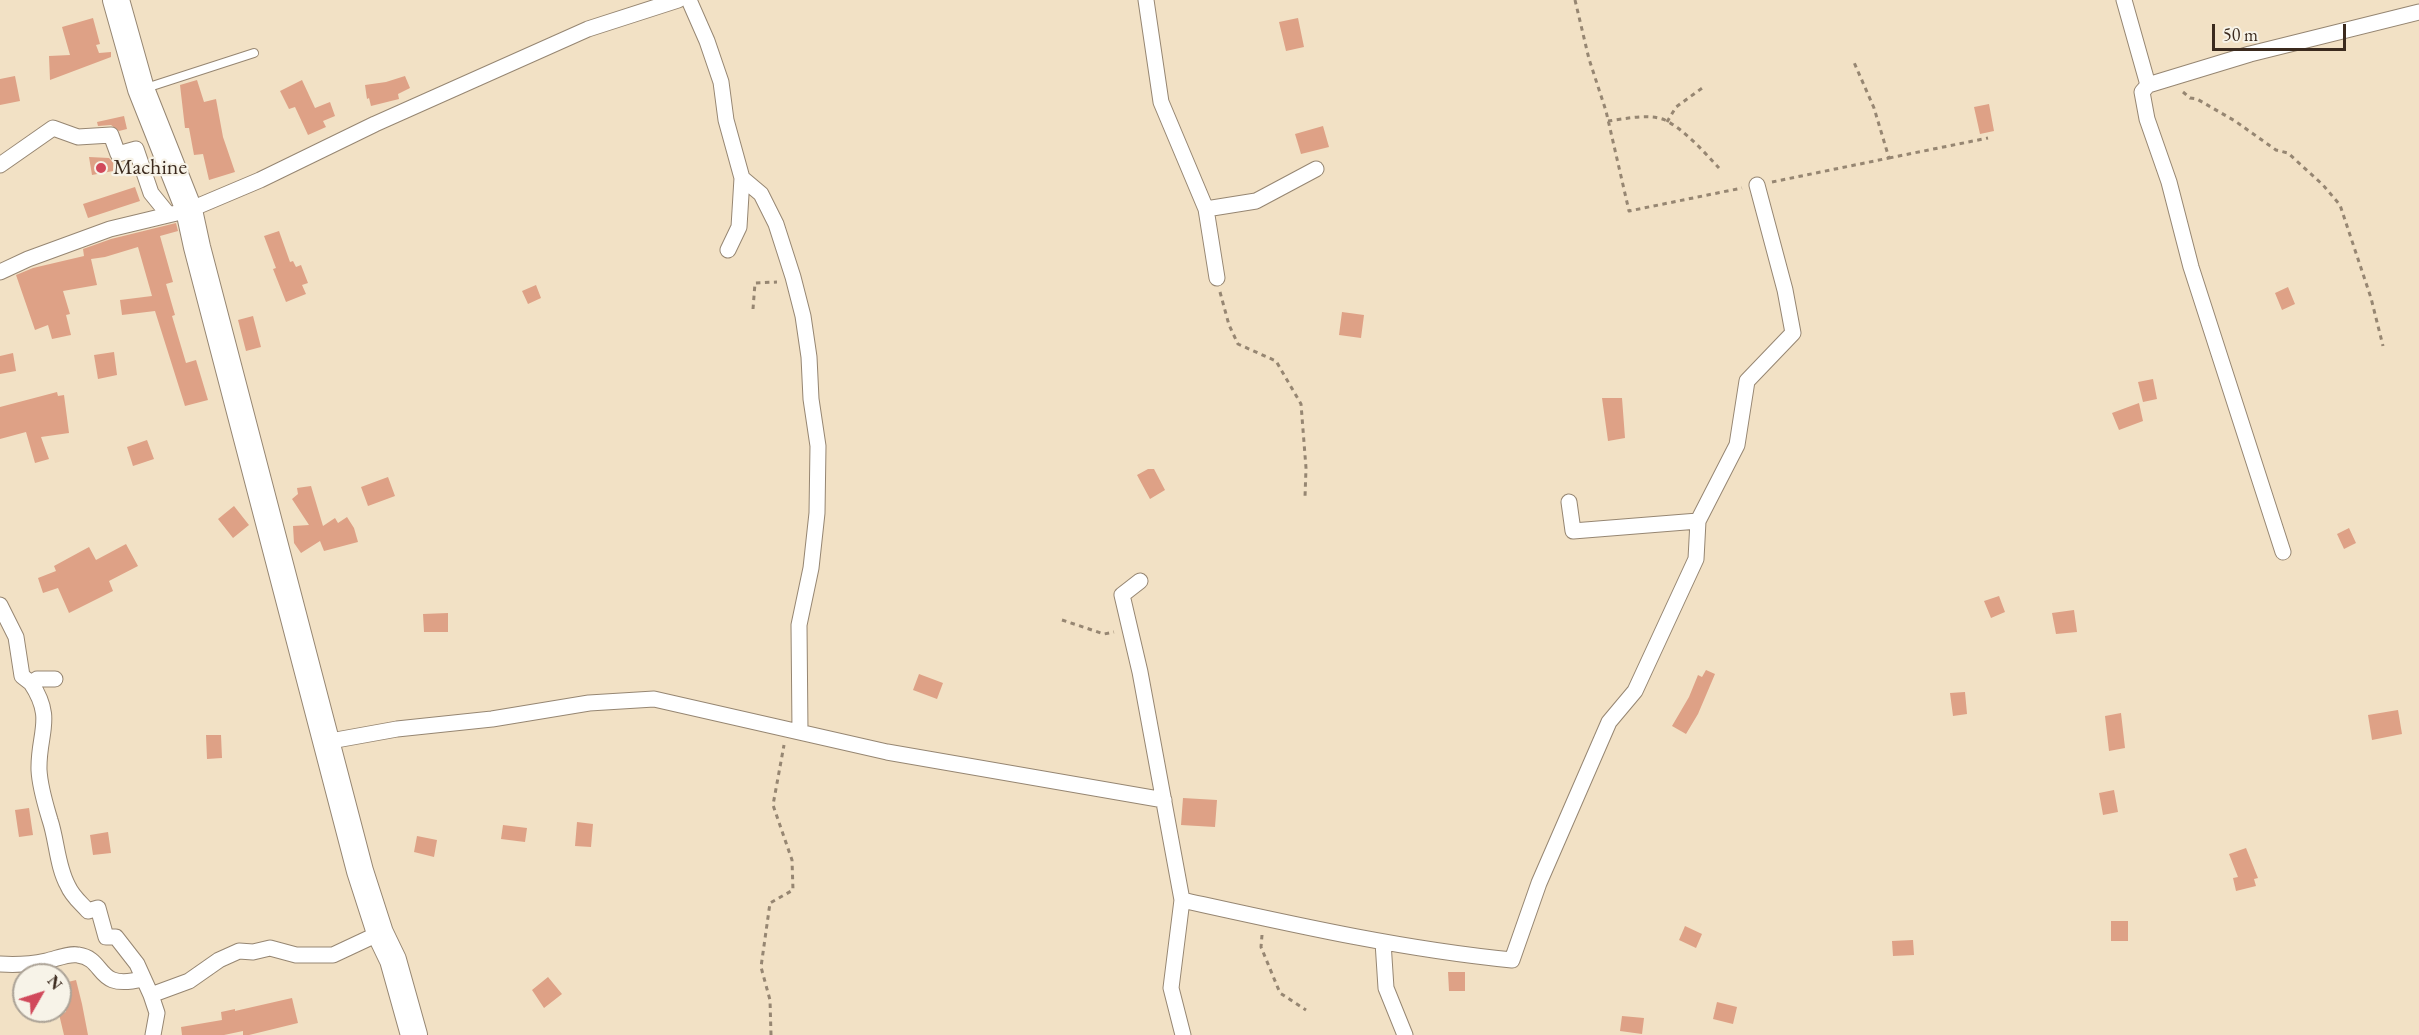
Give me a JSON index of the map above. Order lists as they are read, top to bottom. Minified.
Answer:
{"places":["Machine"],"scale_bar":"50 m","north":"top right"}
